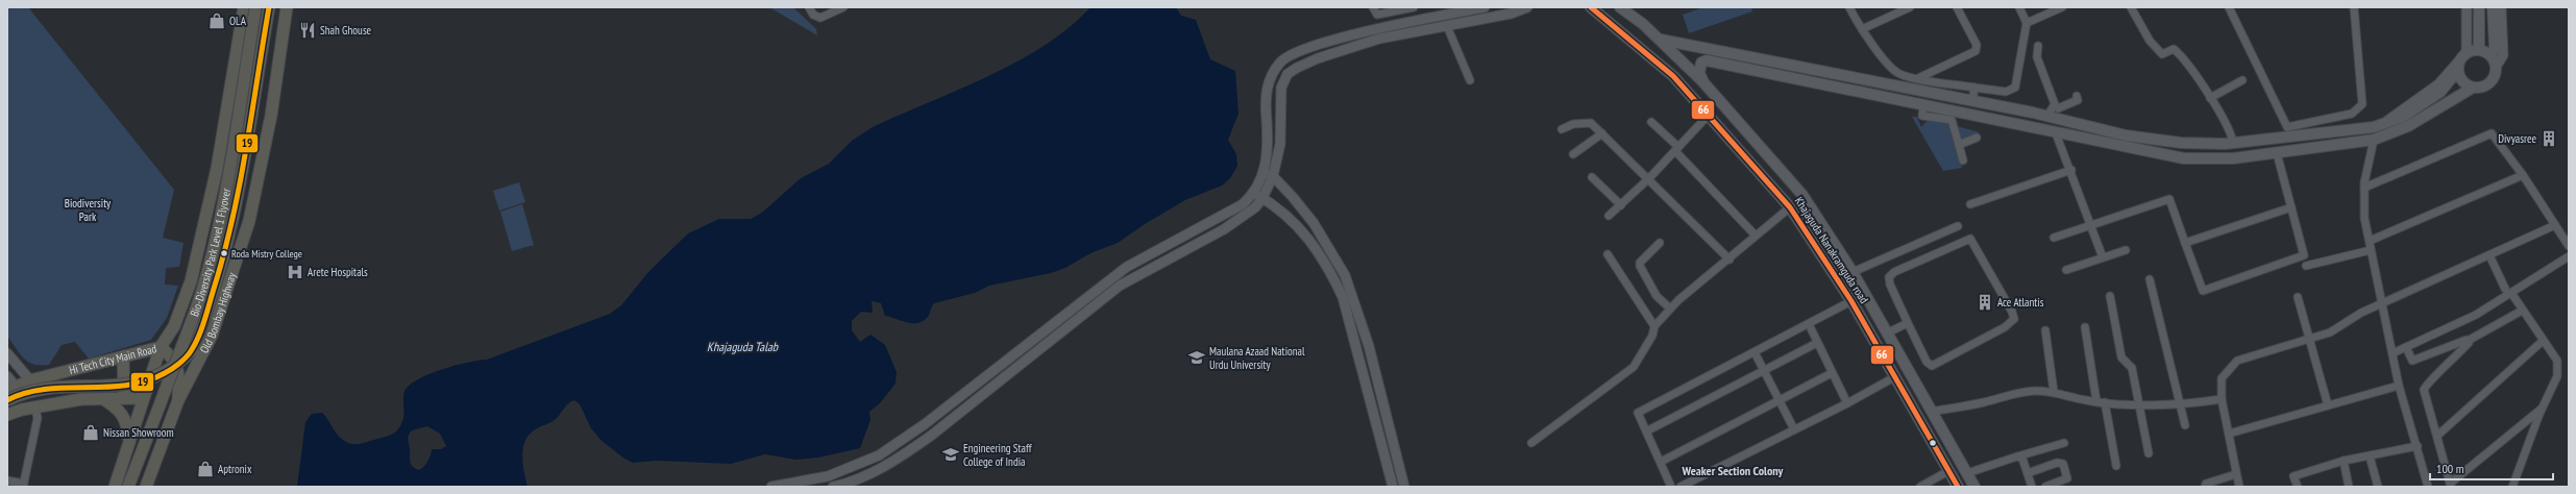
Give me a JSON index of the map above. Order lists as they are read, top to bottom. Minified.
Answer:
{"streets":{"main road":["Khajaguda Nanakramguda road","Bio-Diversity Park Level 1 Flyover","Old Bombay Highway","Hi Tech City Main Road"]},"crossings":[["Old Bombay Highway","Hi Tech City Main Road"]],"districts":["Weaker Section Colony"],"water":["Khajaguda Talab"],"parks":["Biodiversity Park"],"places":{"shop":["OLA","Nissan Showroom","Aptronix"],"restaurant":["Shah Ghouse"],"building":["Divyasree","Ace Atlantis"],"other":["Roda Mistry College"],"hospital":["Arete Hospitals"],"school or university":["Maulana Azaad National Urdu University","Engineering Staff College of India"]},"lines":["transit line 66","transit line 19"],"scale_bar":"100 m"}
